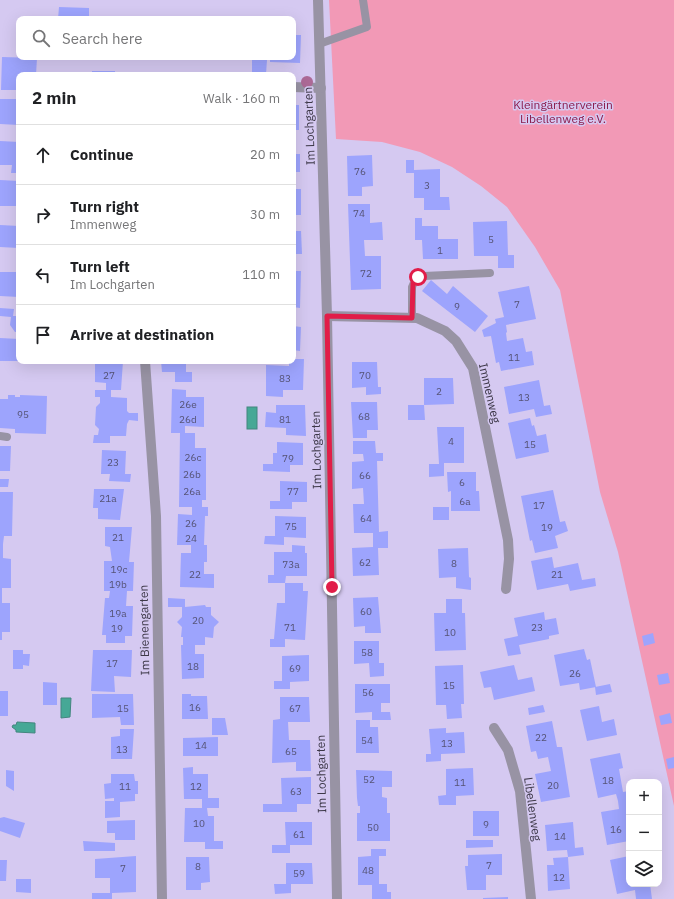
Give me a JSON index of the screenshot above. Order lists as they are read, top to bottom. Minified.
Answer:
{"streets":{"street":["Im Lochgarten","Immenweg","Im Bienengarten","Libellenweg"]},"crossings":[["Im Lochgarten","Immenweg"]],"parks":["Kleingärtnerverein Libellenweg e.V."],"house_numbers":["76","3","74","5","1","72","7","9","11","27","70","83","2","13","26e","95","68","26d","81","4","15","26c","79","23","26b","66","6","26a","77","21a","6a","17","64","26","75","19","21","24","62","8","73a","19c","22","21","19b","60","19a","20","71","23","19","10","58","17","18","69","26","15","56","16","15","67","22","54","13","14","13","65","52","18","11","20","11","12","63","10","9","50","16","61","14","7","8","7","48","59","12"],"page":{"search":"Search here","heading":["2 min","Walk · 160 m"],"list":[["Continue","20 m"],["Turn right","Immenweg","30 m"],["Turn left","Im Lochgarten","110 m"],"Arrive at destination"],"map_buttons":["+","−"]}}
